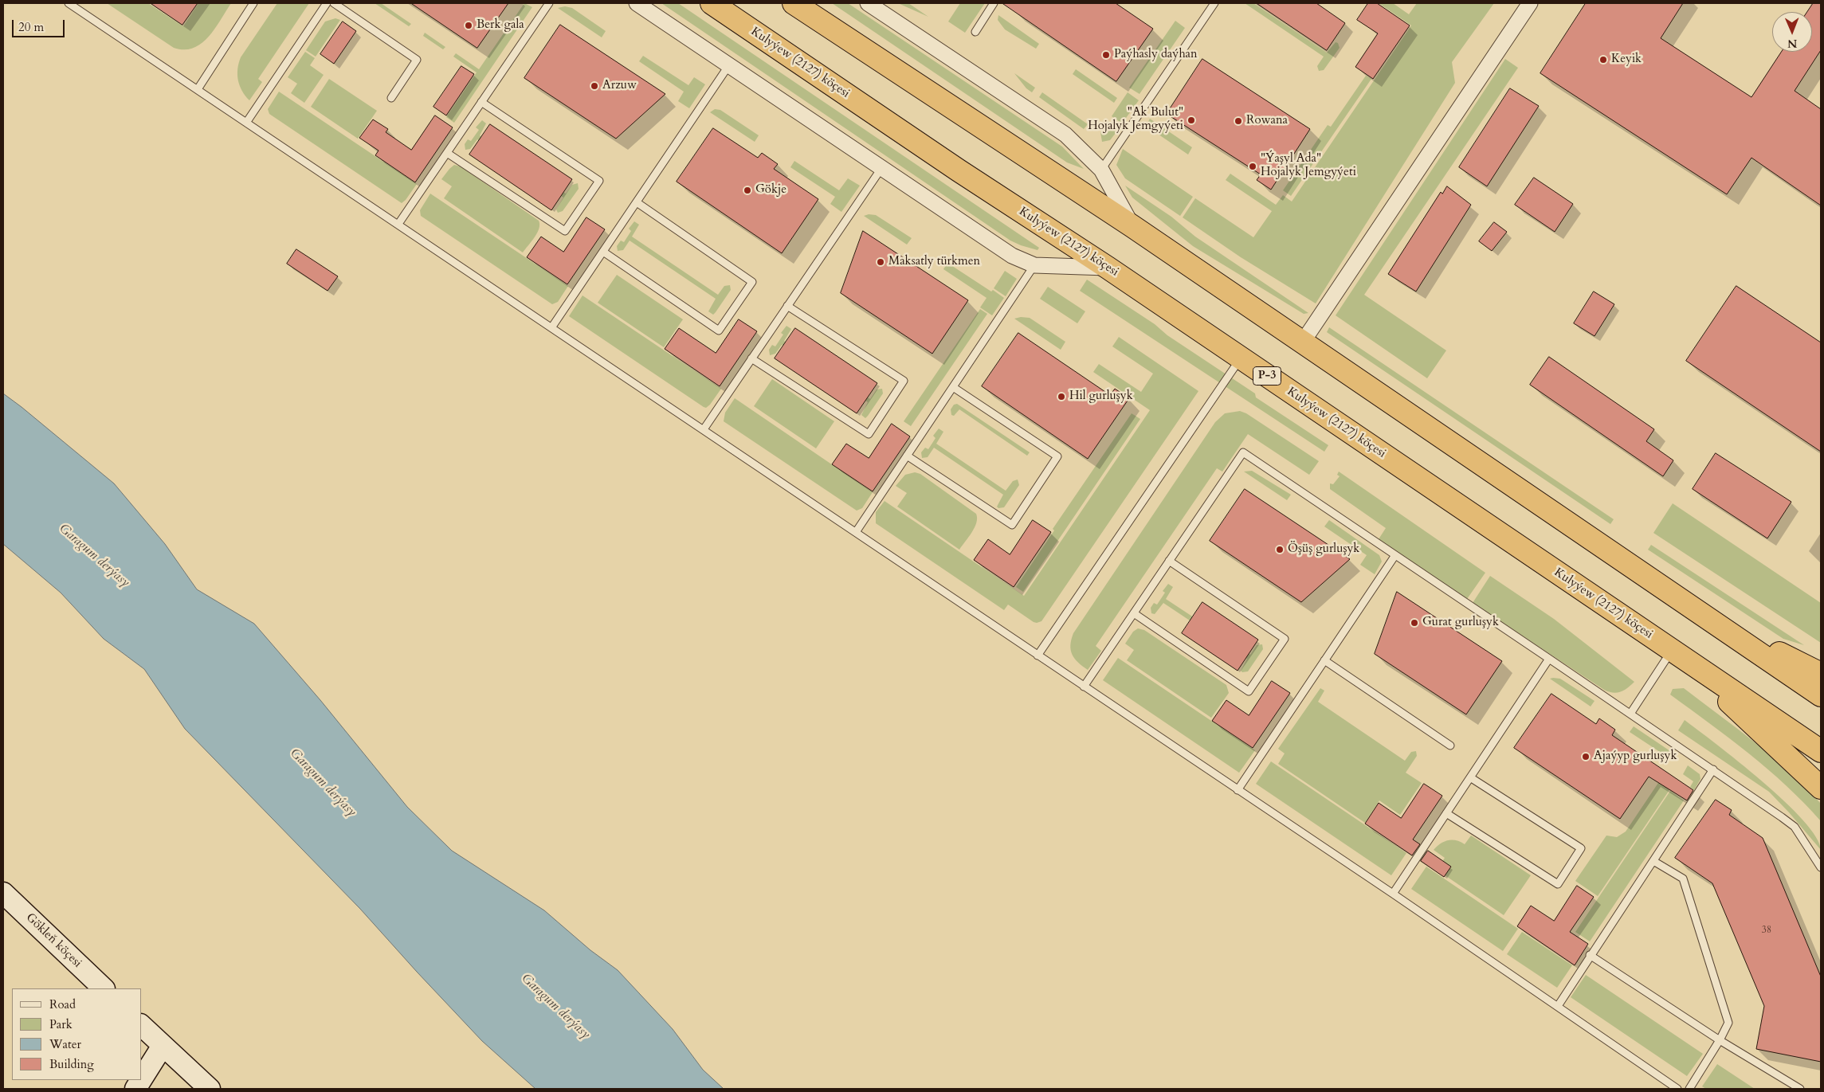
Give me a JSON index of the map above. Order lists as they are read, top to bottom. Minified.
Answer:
{"streets":{"highway":["Kulyýew (2127) köçesi","P-3"],"street":["Gökleň köçesi"]},"water":["Garagum derýasy"],"places":["Berk gala","Paýhasly daýhan","Keyik","Arzuw","\"Ak Bulut\" Hojalyk Jemgyýeti","Rowana","\"Ýaşyl Ada\" Hojalyk Jemgyýeti","Gökje","Maksatly türkmen","Hil gurluşyk","Öşüş gurluşyk","Gurat gurluşyk","Ajaýyp gurluşyk"],"house_numbers":["38"],"legend":["Road","Park","Water","Building"],"scale_bar":"20 m","north":"bottom"}
